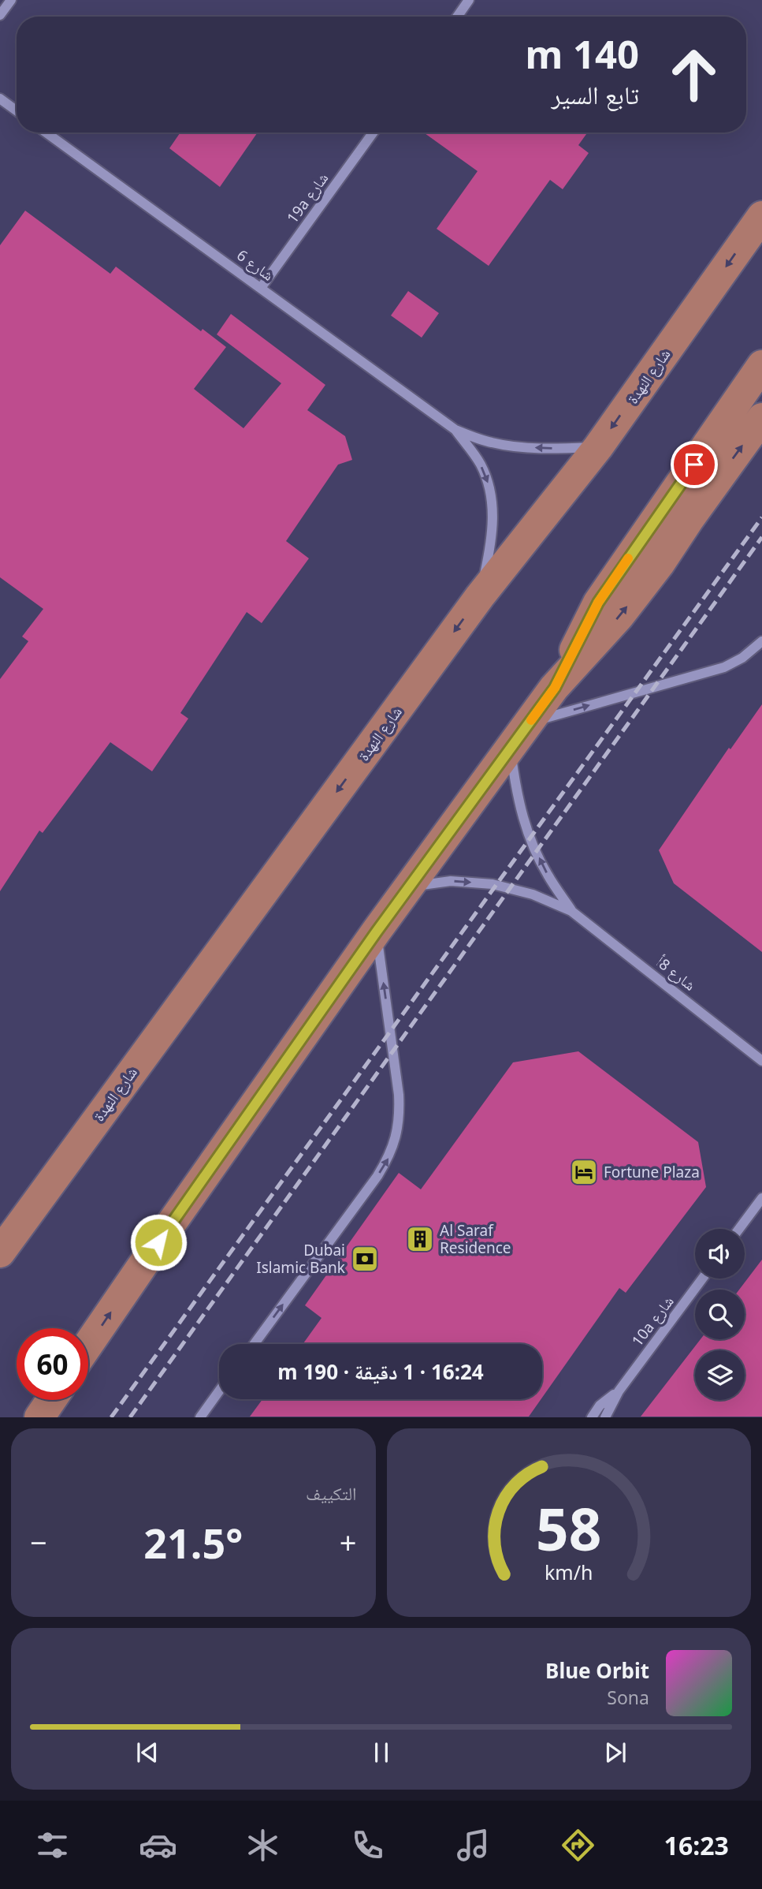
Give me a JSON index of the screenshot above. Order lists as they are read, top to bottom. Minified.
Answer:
{"streets":{"main road":["شارع النهدة"],"street":["19a شارع","شارع 6","شارع 8أ","10a شارع"]},"crossings":[["19a شارع","شارع 6"],["شارع 6","شارع النهدة"]],"places":{"hotel":["Fortune Plaza"],"building":["Al Saraf Residence"],"bank":["Dubai Islamic Bank"]},"page":{"turn":["140 m","تابع السير"],"limit":"60","trip":"16:24 · 1 دقيقة · 190 m","tile":"التكييف","heat":["−","21.5°","+"],"song":["Blue Orbit","Sona"],"tabs":"16:23","gauge":["58","km/h"]}}
